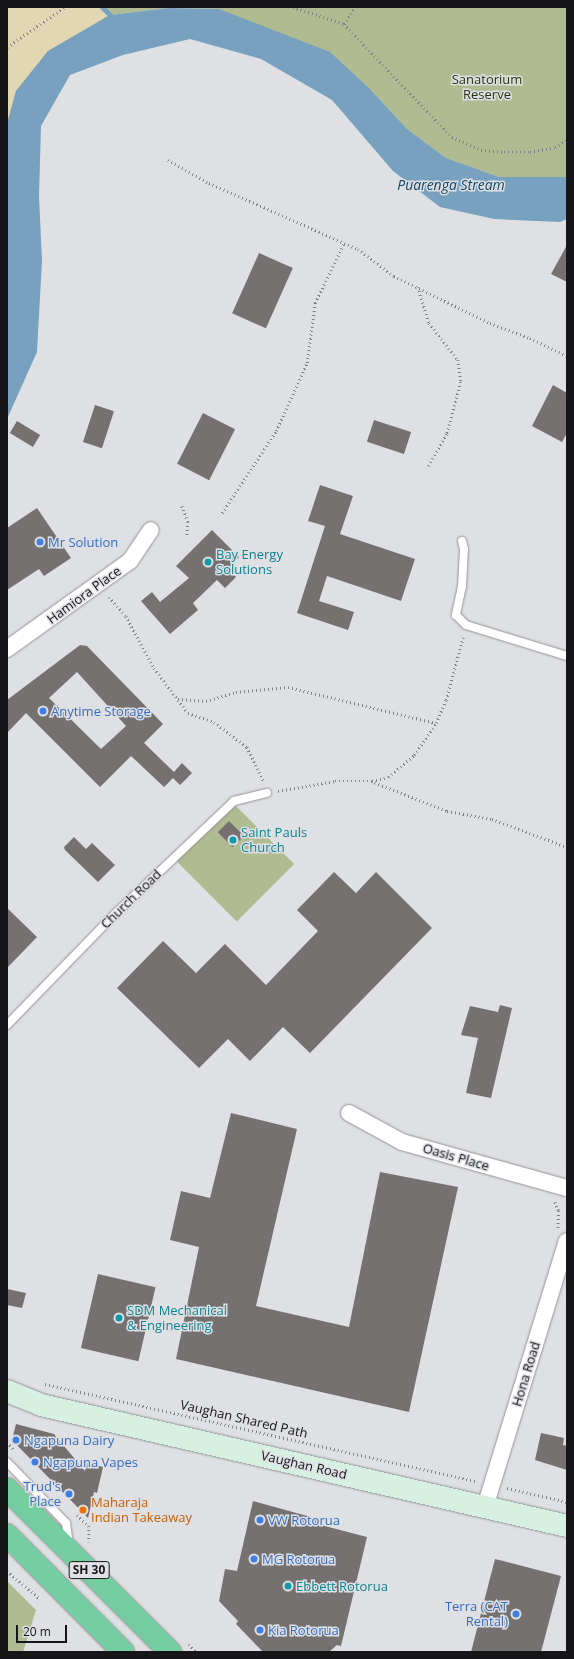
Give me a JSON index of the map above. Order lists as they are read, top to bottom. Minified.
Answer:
{"streets":{"highway":["SH 30"],"street":["Hamiora Place","Oasis Place","Hona Road","Vaughan Road"],"lane":["Church Road"],"path":["Vaughan Shared Path"]},"crossings":[["Hona Road","Vaughan Road"]],"water":["Puarenga Stream"],"parks":["Sanatorium Reserve"],"places":["Mr Solution","Bay Energy Solutions","Anytime Storage","Saint Pauls Church","SDM Mechanical & Engineering","Ngapuna Dairy","Ngapuna Vapes","Trud's Place","Maharaja Indian Takeaway","VW Rotorua","MG Rotorua","Ebbett Rotorua","Terra (CAT Rental)","Kia Rotorua"],"scale_bar":"20 m"}
